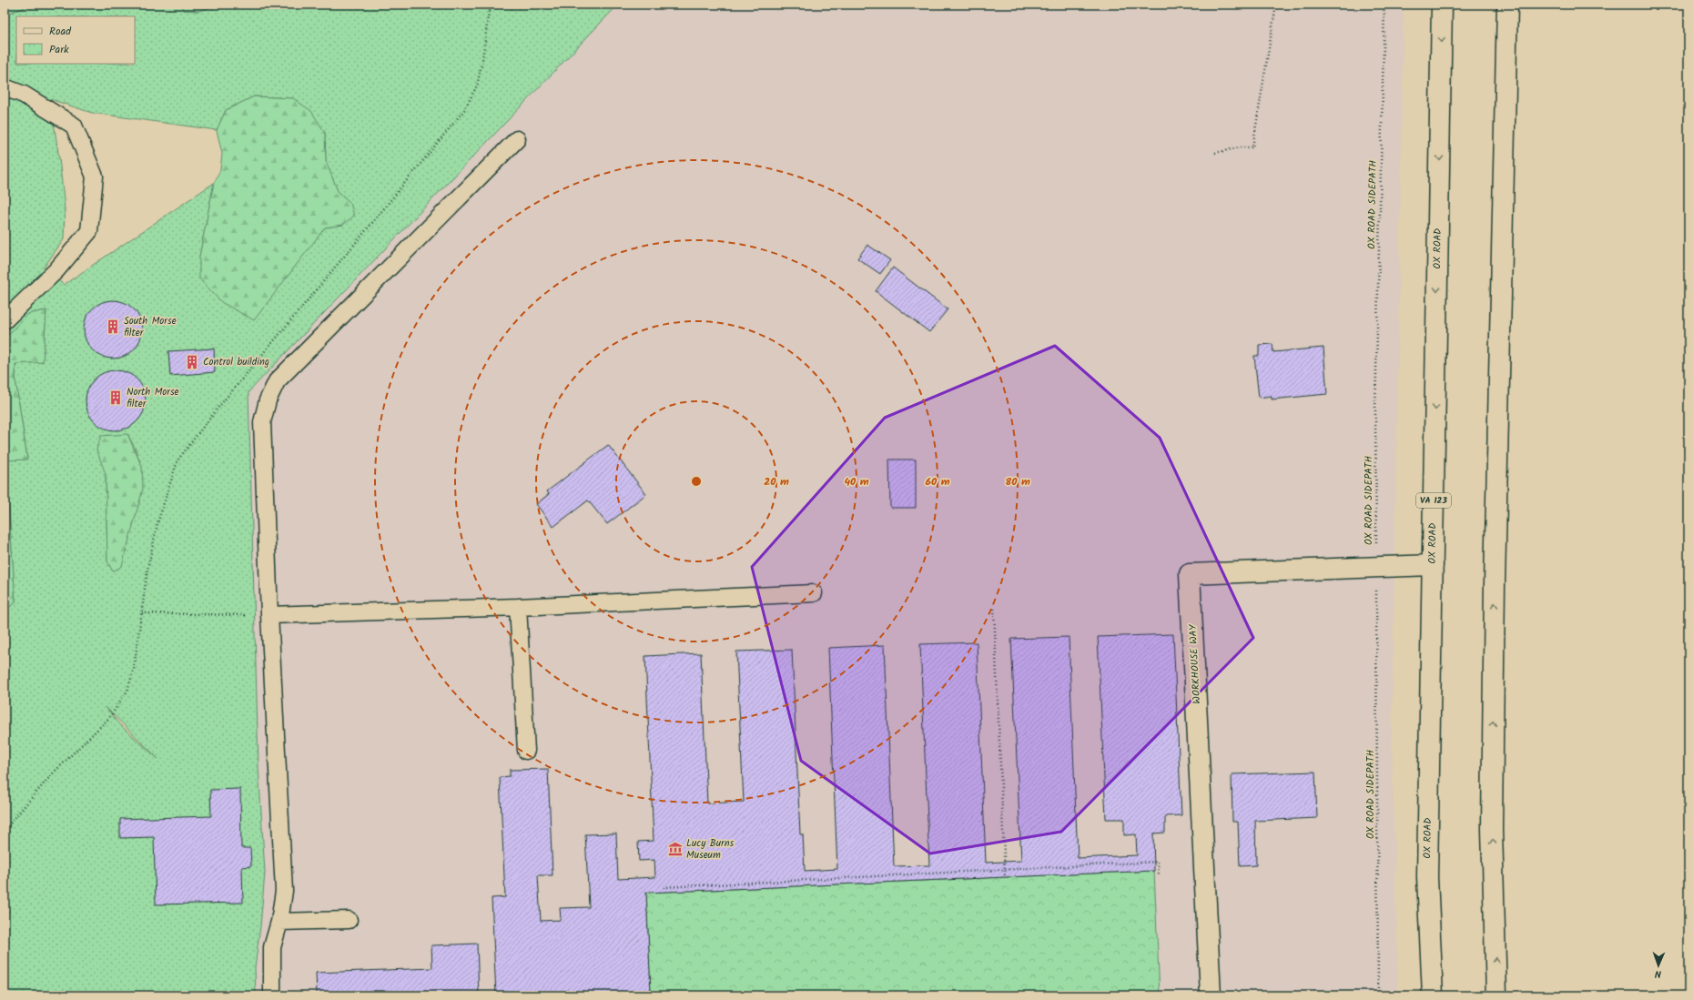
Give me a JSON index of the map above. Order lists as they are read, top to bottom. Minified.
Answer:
{"streets":{"main road":["OX ROAD","VA 123","WORKHOUSE WAY"],"path":["OX ROAD SIDEPATH"]},"crossings":[["OX ROAD SIDEPATH","WORKHOUSE WAY"],["OX ROAD","WORKHOUSE WAY"]],"places":{"building":["South Morse filter","Control building","North Morse filter"],"museum":["Lucy Burns Museum"]},"legend":["Road","Park"],"north":"bottom","rings":["20 m","40 m","60 m","80 m"]}
